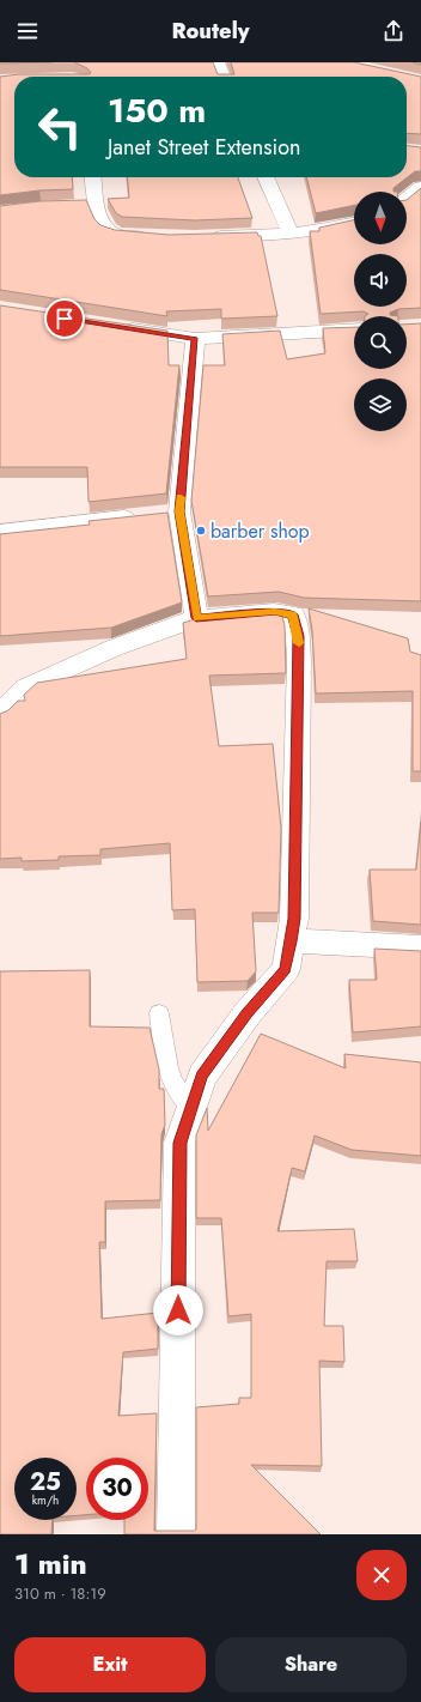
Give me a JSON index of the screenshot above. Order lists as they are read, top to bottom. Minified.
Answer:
{"places":["barber shop"],"north":"bottom","page":{"header":"Routely","turn":["150 m","Janet Street Extension"],"speed":"25 km/h","limit":"30","heading":["1 min","310 m · 18:19"],"buttons":["Exit","Share"]}}
